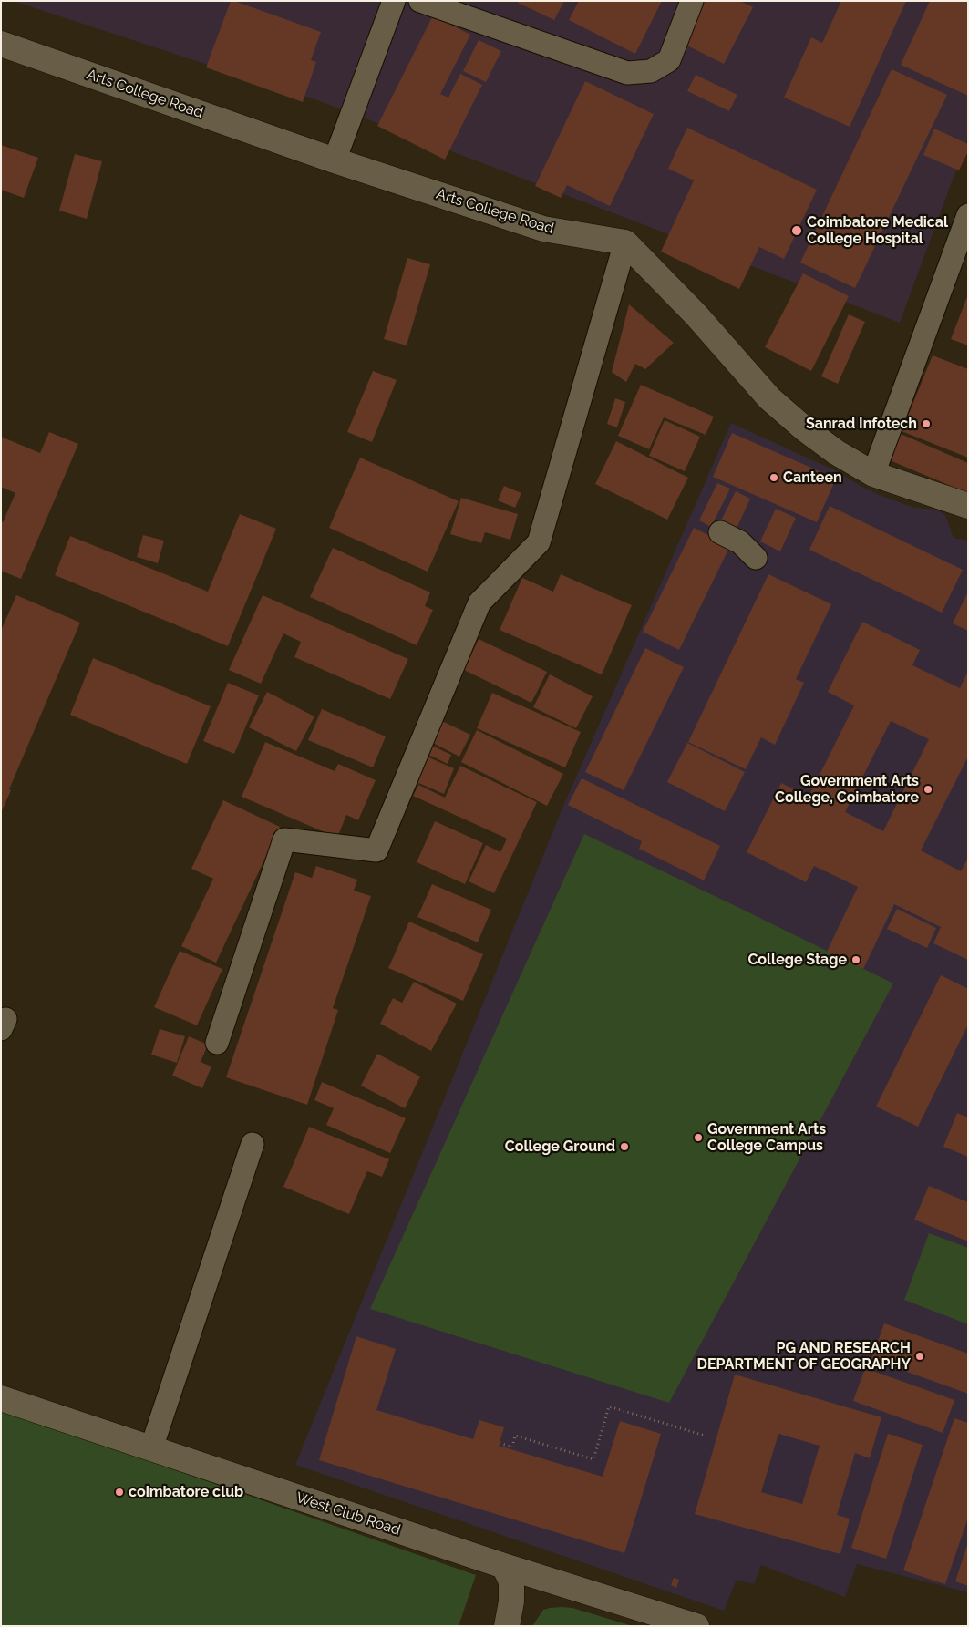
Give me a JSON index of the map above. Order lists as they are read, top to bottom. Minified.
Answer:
{"streets":{"street":["Arts College Road","West Club Road"]},"places":["Coimbatore Medical College Hospital","Sanrad Infotech","Canteen","Government Arts College, Coimbatore","College Stage","Government Arts College Campus","College Ground","PG AND RESEARCH DEPARTMENT OF GEOGRAPHY","coimbatore club"]}
